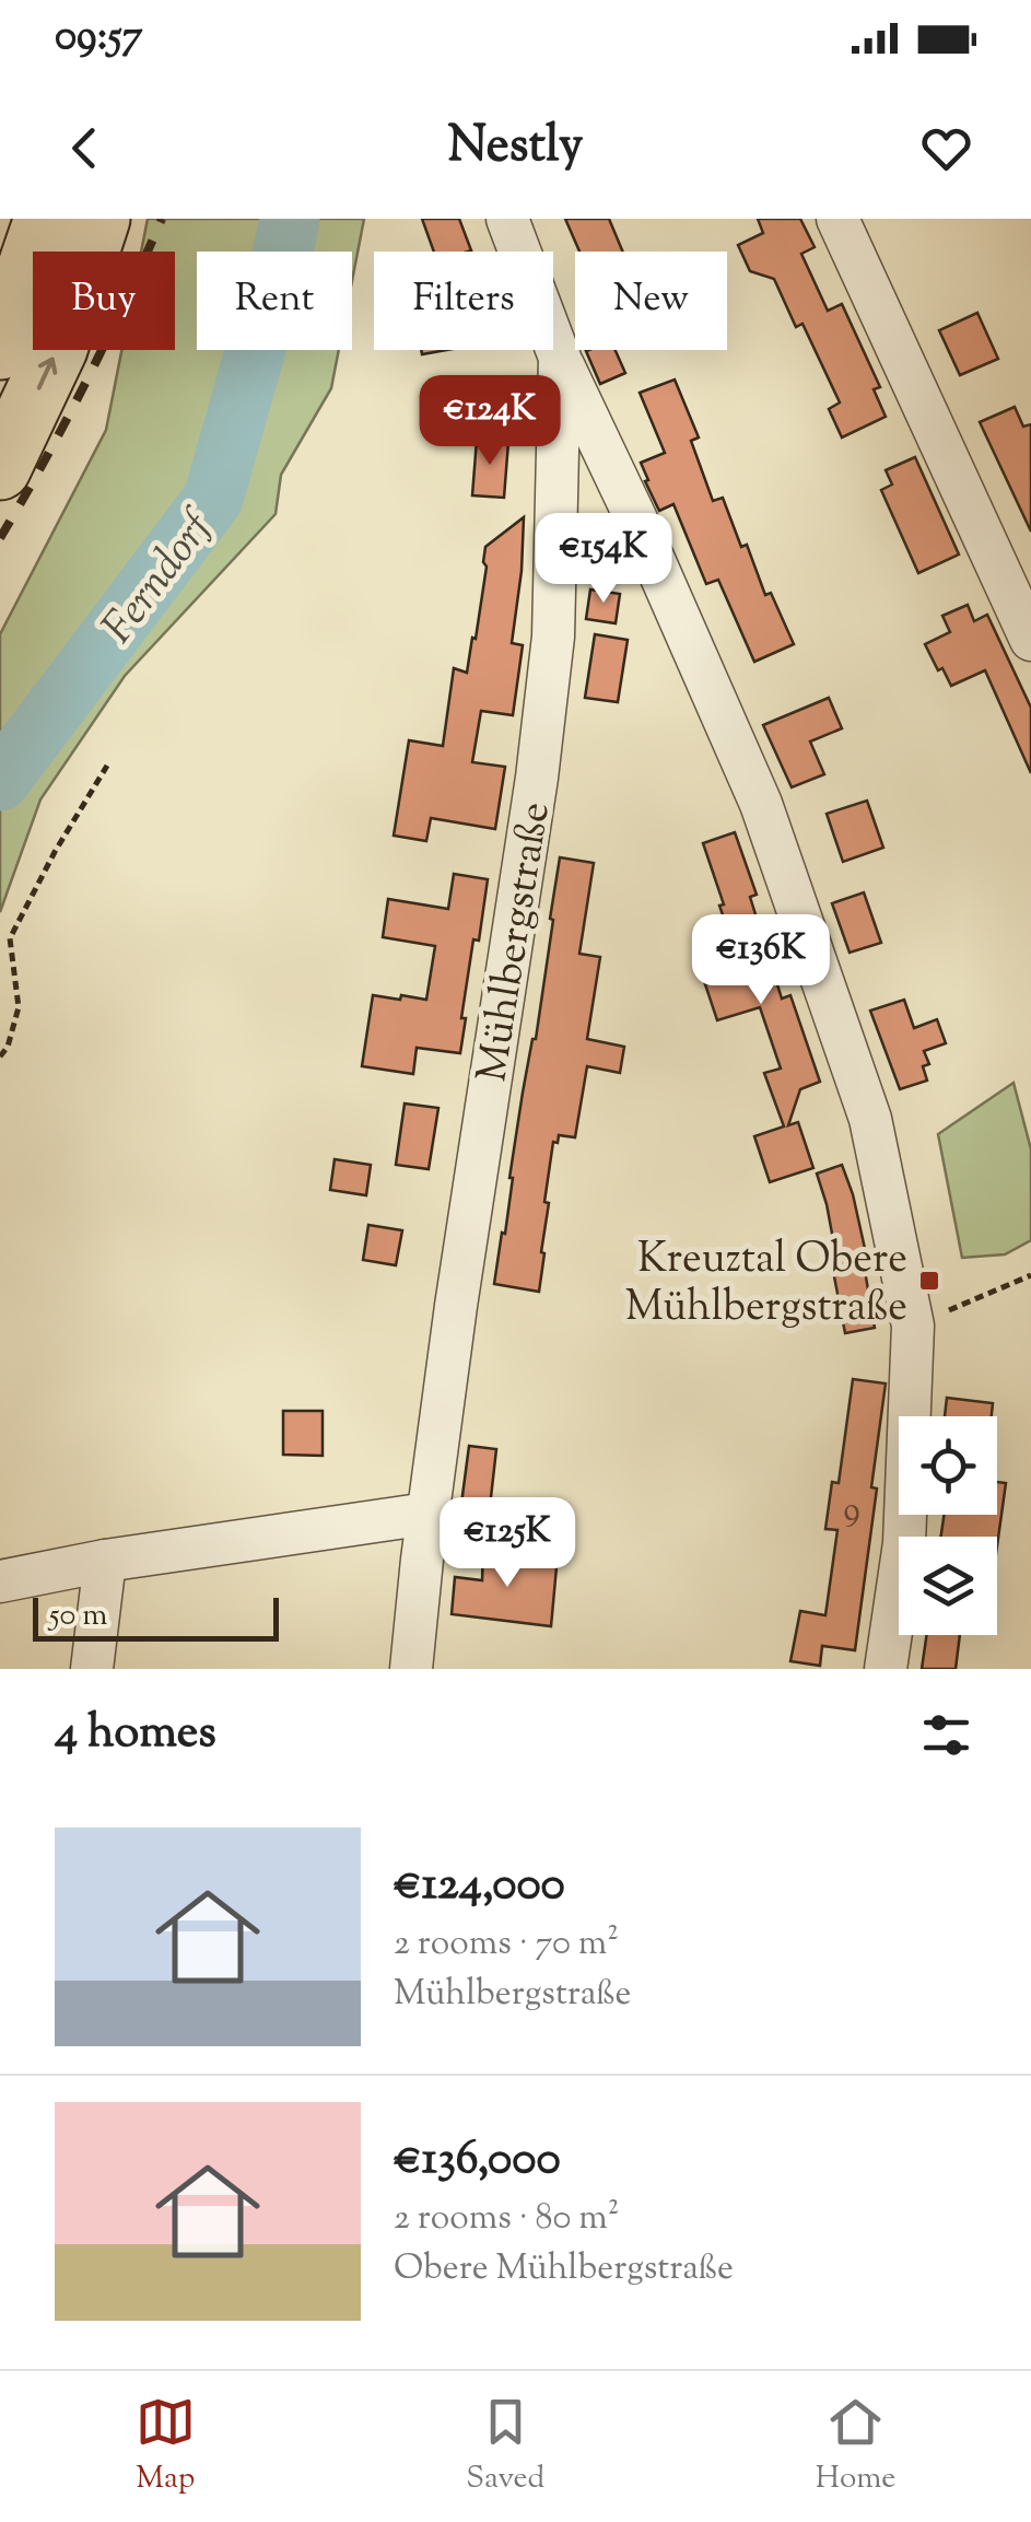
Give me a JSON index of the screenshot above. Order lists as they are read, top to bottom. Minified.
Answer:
{"streets":{"street":["Mühlbergstraße"]},"water":["Ferndorf"],"places":{"transit":["Kreuztal Obere Mühlbergstraße"]},"house_numbers":["9"],"scale_bar":"50 m","page":{"status":"09:57","header":"Nestly","chip":["Buy","Rent","Filters","New"],"price":["€124K","€154K","€136K","€125K"],"scale":"50 m","heading":"4 homes","list":[{"name":"€124,000","note":"2 rooms · 70 m² · Mühlbergstraße"},{"name":"€136,000","note":"2 rooms · 80 m² · Obere Mühlbergstraße"}],"tabs":["Map","Saved","Home"]}}
